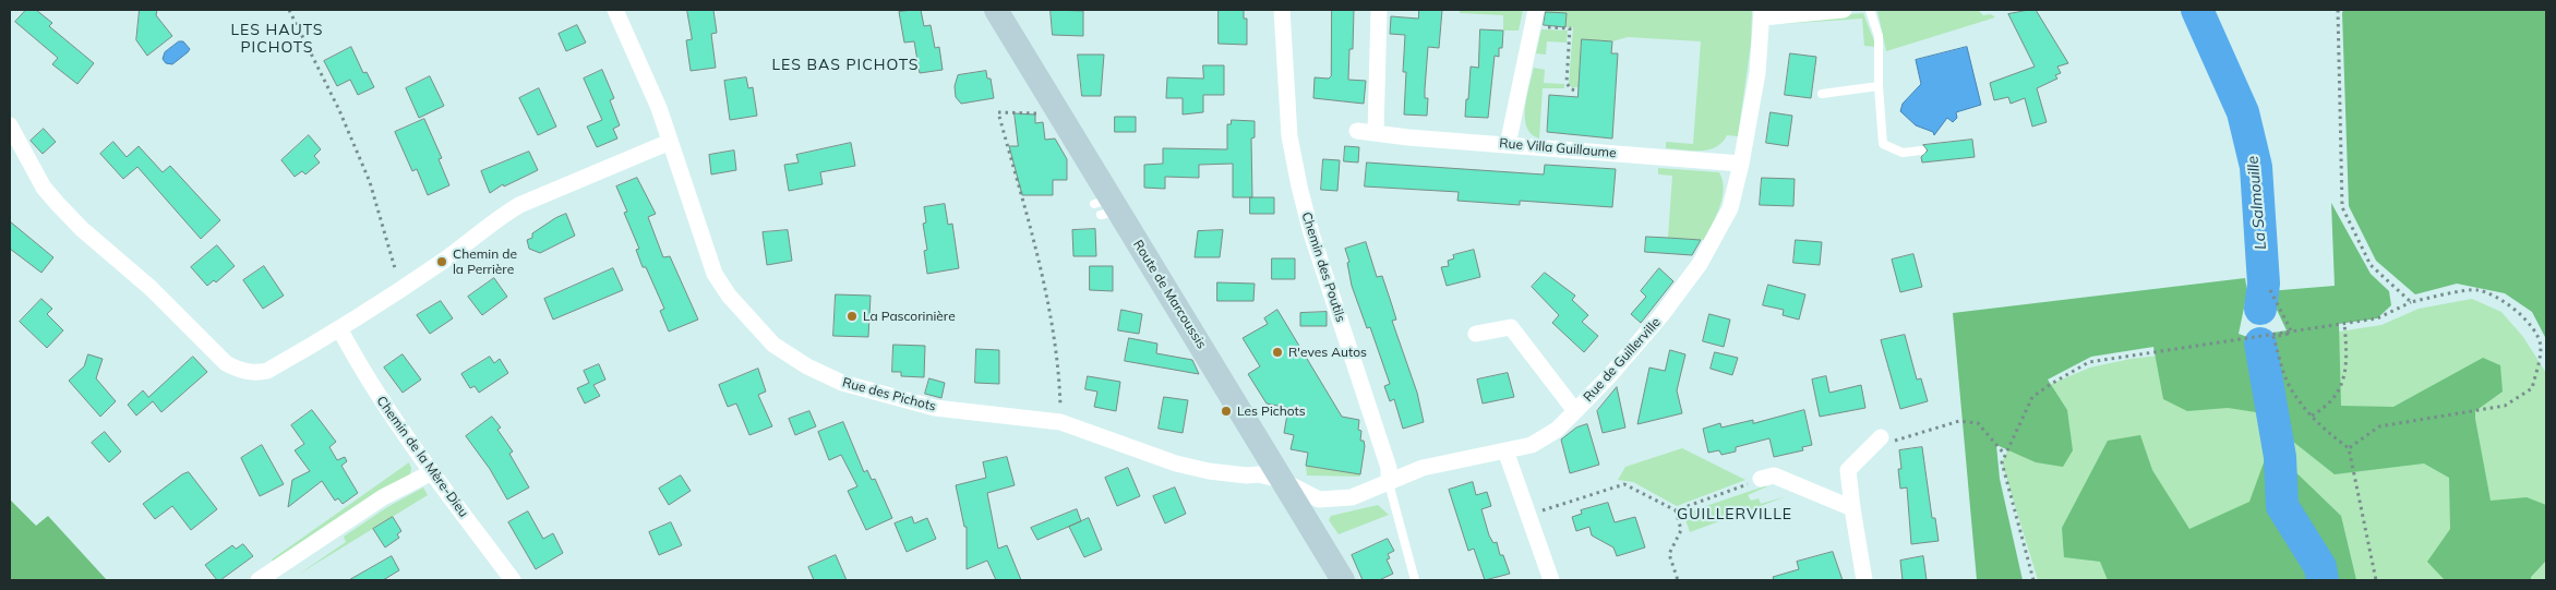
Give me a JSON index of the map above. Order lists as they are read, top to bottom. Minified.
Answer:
{"streets":{"main road":["Route de Marcoussis"],"street":["Rue Villa Guillaume","Chemin des Poutils","Rue de Guillerville","Rue des Pichots","Chemin de la Mère-Dieu"]},"crossings":[["Rue Villa Guillaume","Rue de Guillerville"],["Chemin des Poutils","Rue de Guillerville"],["Route de Marcoussis","Rue de Guillerville"],["Route de Marcoussis","Rue des Pichots"],["Rue de Guillerville","Rue des Pichots"]],"districts":["LES HAUTS PICHOTS","LES BAS PICHOTS","GUILLERVILLE"],"water":["La Salmouille"],"places":["Chemin de la Perrière","La Pascorinière","R'eves Autos","Les Pichots"]}
